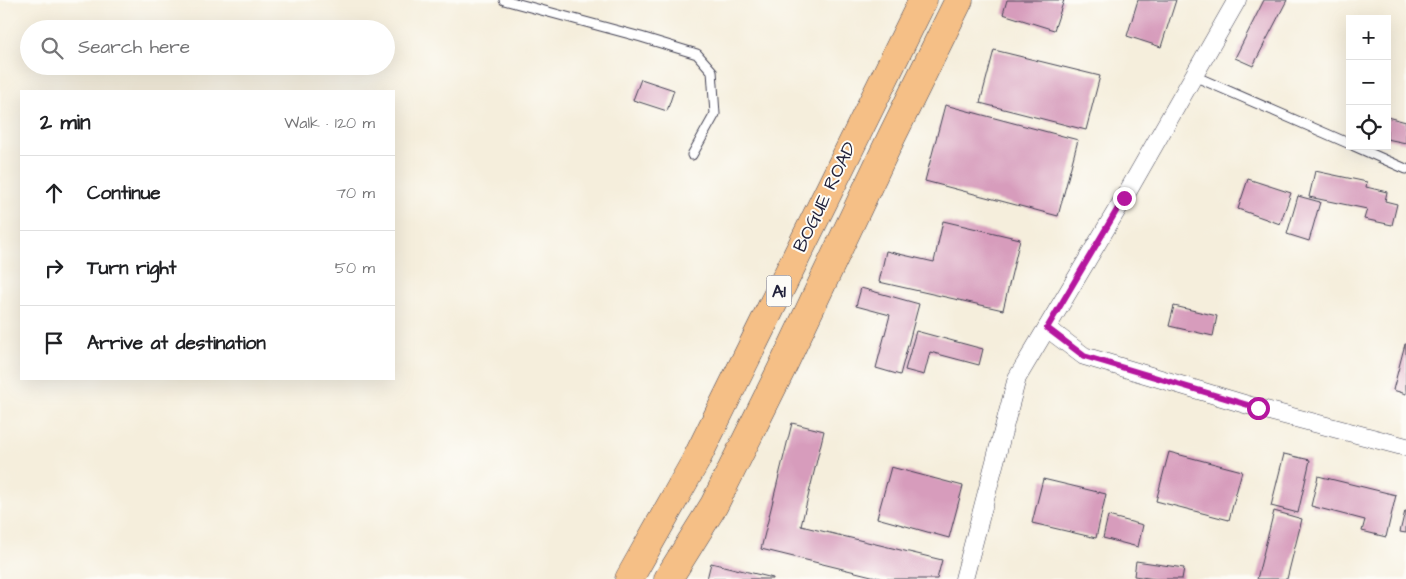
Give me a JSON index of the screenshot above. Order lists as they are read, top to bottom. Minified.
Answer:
{"streets":{"main road":["BOGUE ROAD","A1"]},"page":{"map_buttons":["+","−"],"search":"Search here","heading":["2 min","Walk · 120 m"],"list":[["Continue","70 m"],["Turn right","50 m"],"Arrive at destination"]}}
